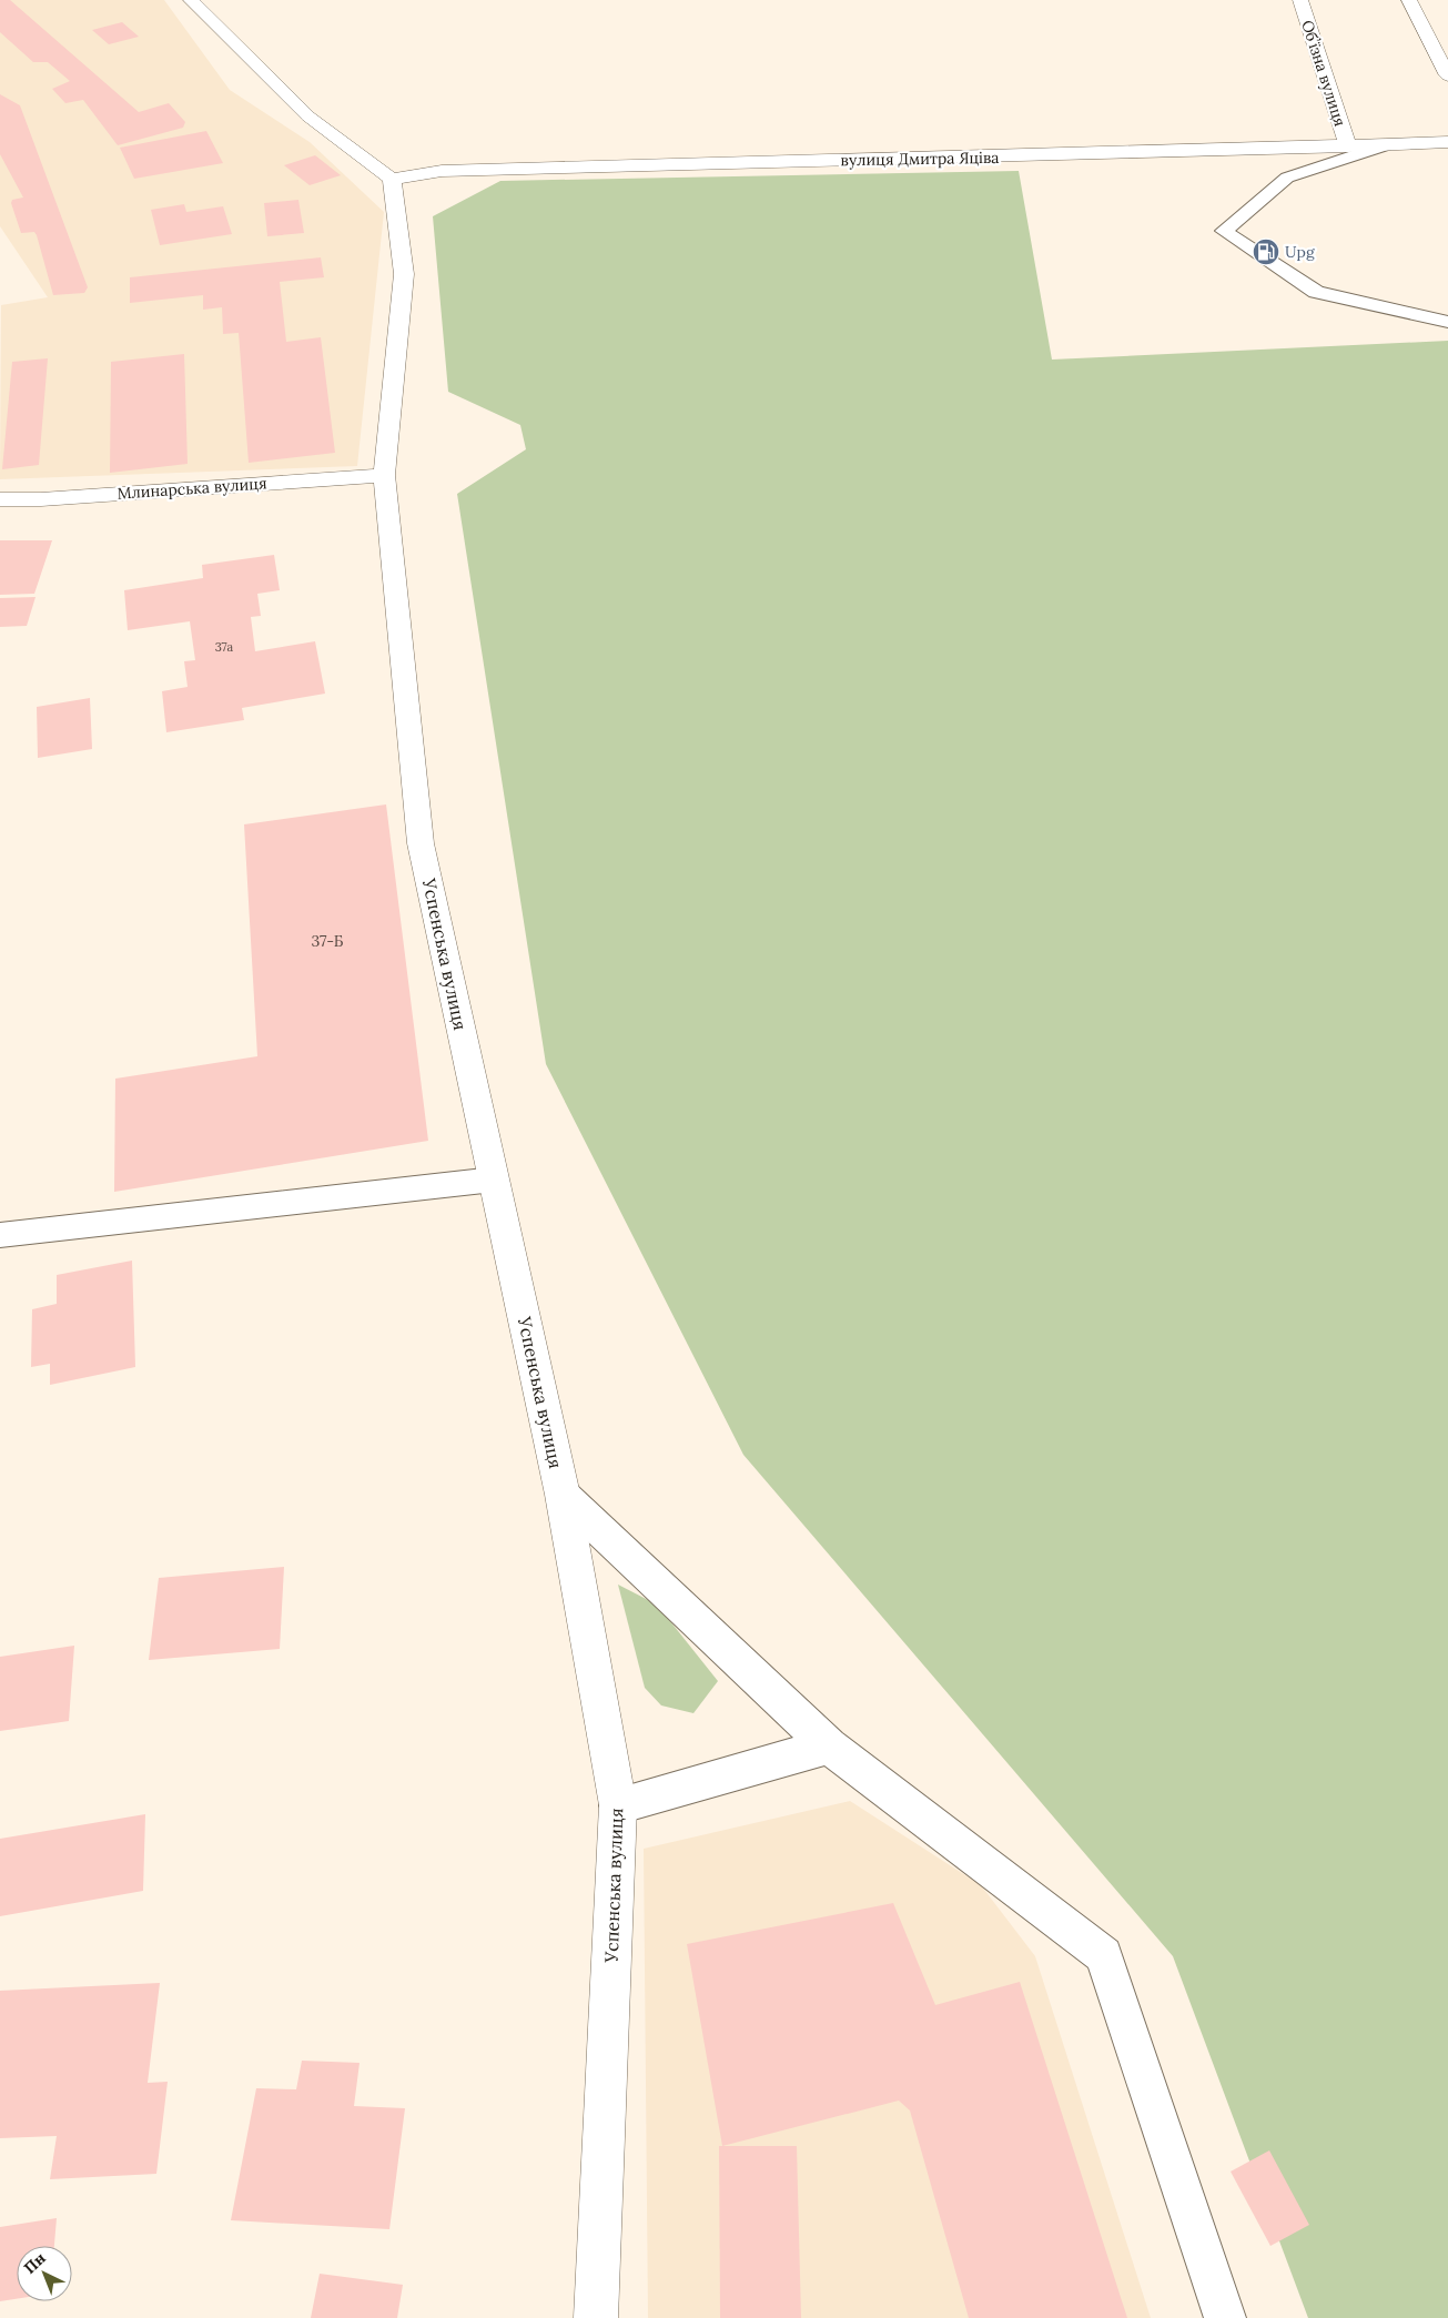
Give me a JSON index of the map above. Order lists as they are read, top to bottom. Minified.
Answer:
{"streets":{"main road":["Обʼїзна вулиця","вулиця Дмитра Яціва","Млинарська вулиця","Успенська вулиця"]},"crossings":[["Обʼїзна вулиця","вулиця Дмитра Яціва"],["вулиця Дмитра Яціва","Успенська вулиця"],["Млинарська вулиця","Успенська вулиця"]],"places":{"fuel station":["Upg"]},"house_numbers":["37а","37-Б"],"north":"top left"}
